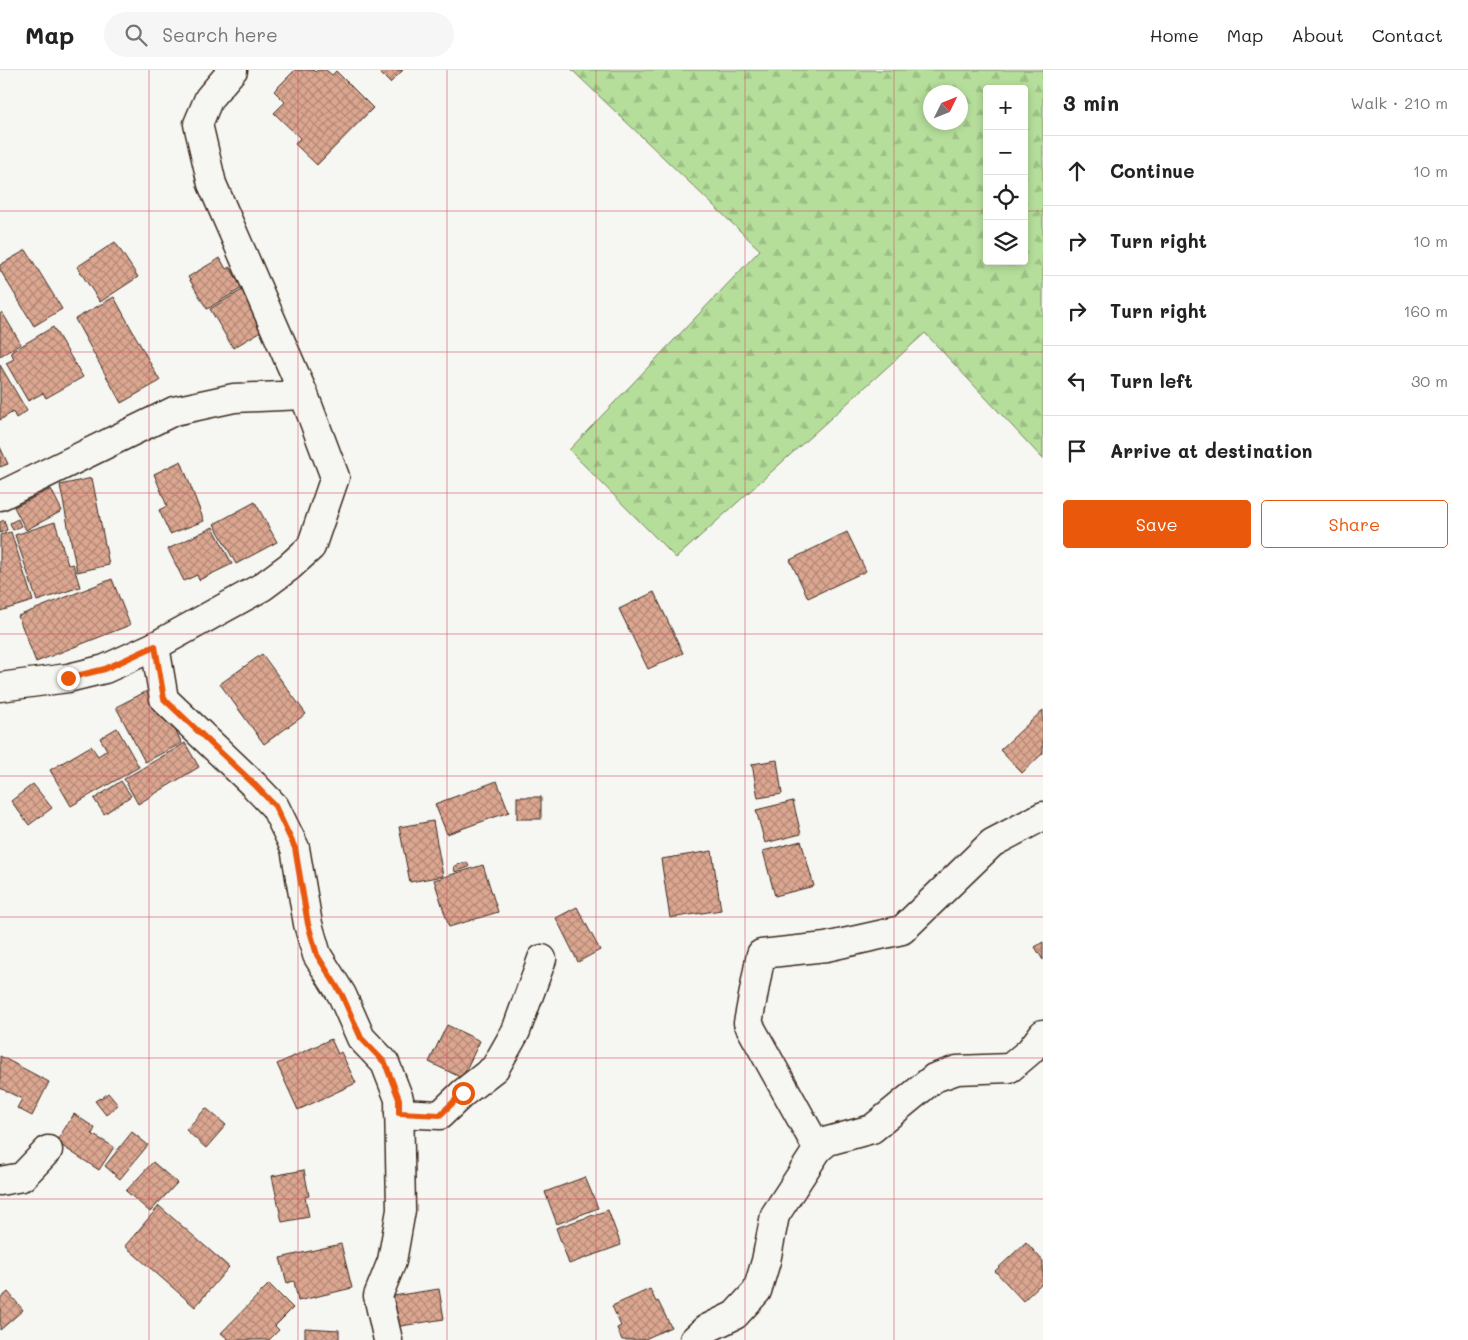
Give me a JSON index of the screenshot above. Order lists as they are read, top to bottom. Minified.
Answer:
{"north":"top right","page":{"header":"Map","search":"Search here","nav":["Home","Map","About","Contact"],"heading":["3 min","Walk · 210 m"],"map_buttons":["+","−"],"list":[["Continue","10 m"],["Turn right","10 m"],["Turn right","160 m"],["Turn left","30 m"],"Arrive at destination"],"buttons":["Save","Share"]}}
